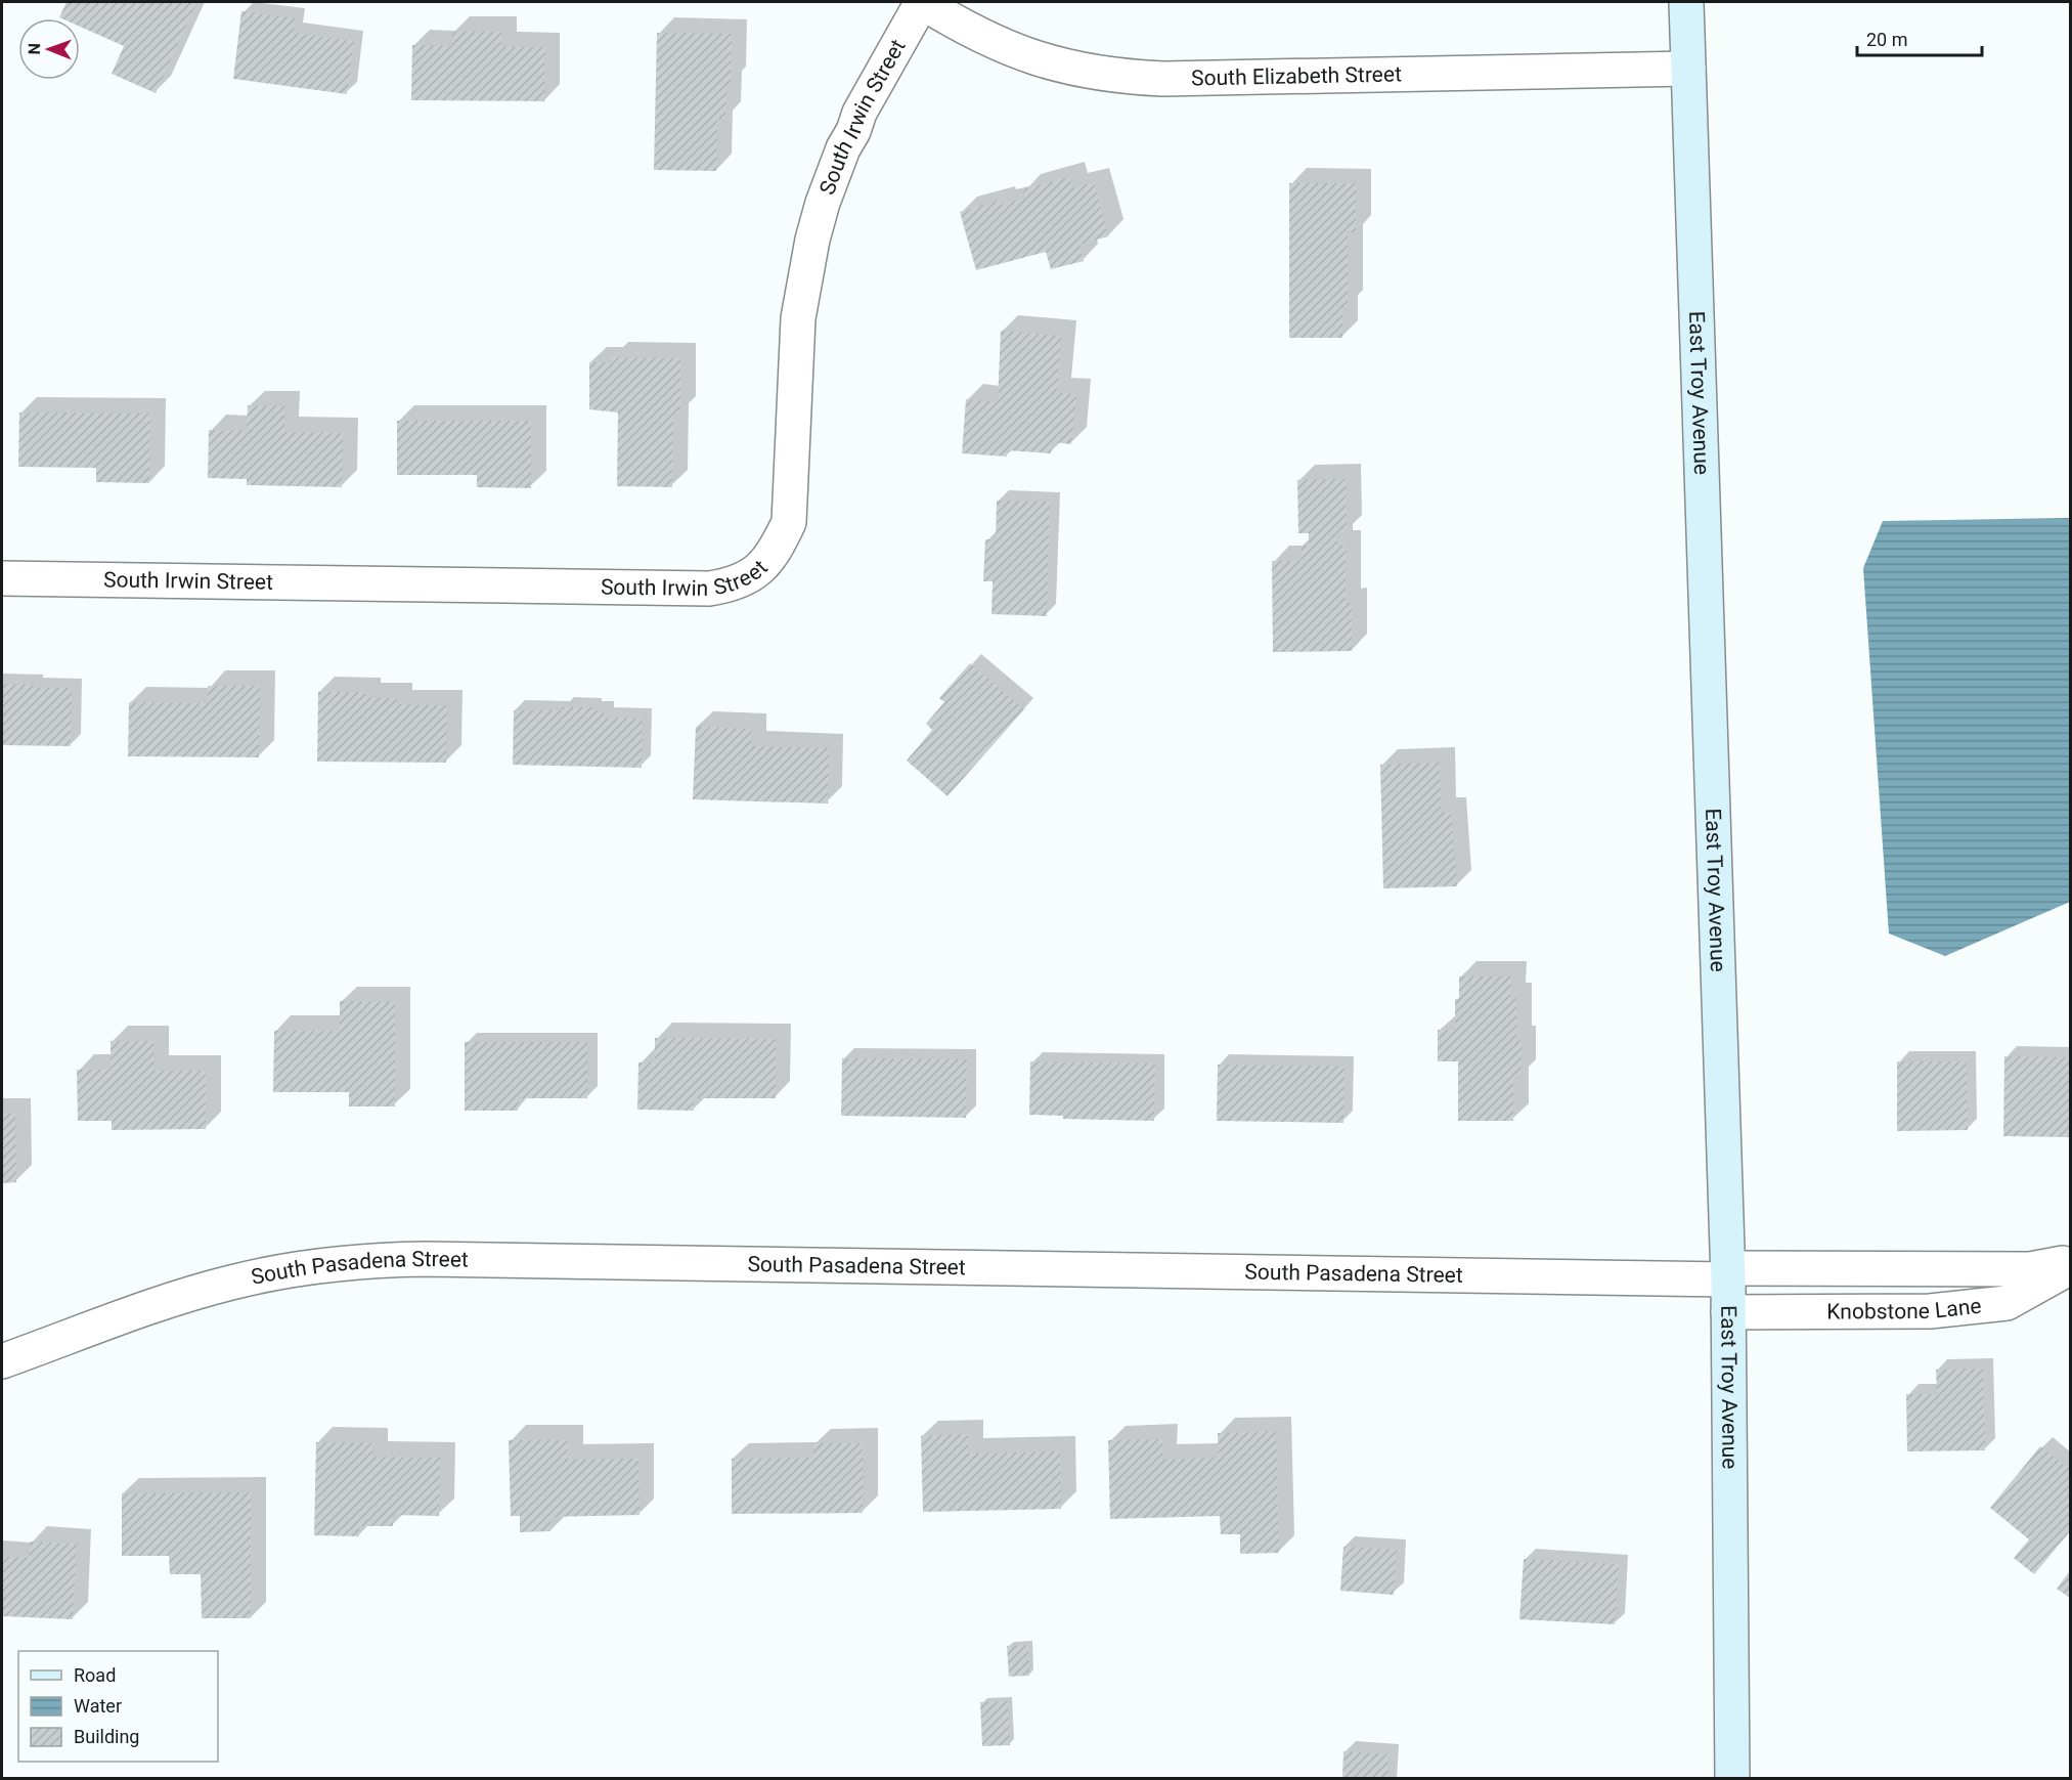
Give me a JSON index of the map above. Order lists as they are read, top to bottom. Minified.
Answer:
{"streets":{"street":["South Elizabeth Street","South Irwin Street","East Troy Avenue","South Pasadena Street","Knobstone Lane"]},"crossings":[["South Elizabeth Street","South Irwin Street"],["South Elizabeth Street","East Troy Avenue"],["East Troy Avenue","South Pasadena Street"],["East Troy Avenue","Knobstone Lane"],["South Pasadena Street","Knobstone Lane"]],"legend":["Road","Water","Building"],"scale_bar":"20 m","north":"left"}
